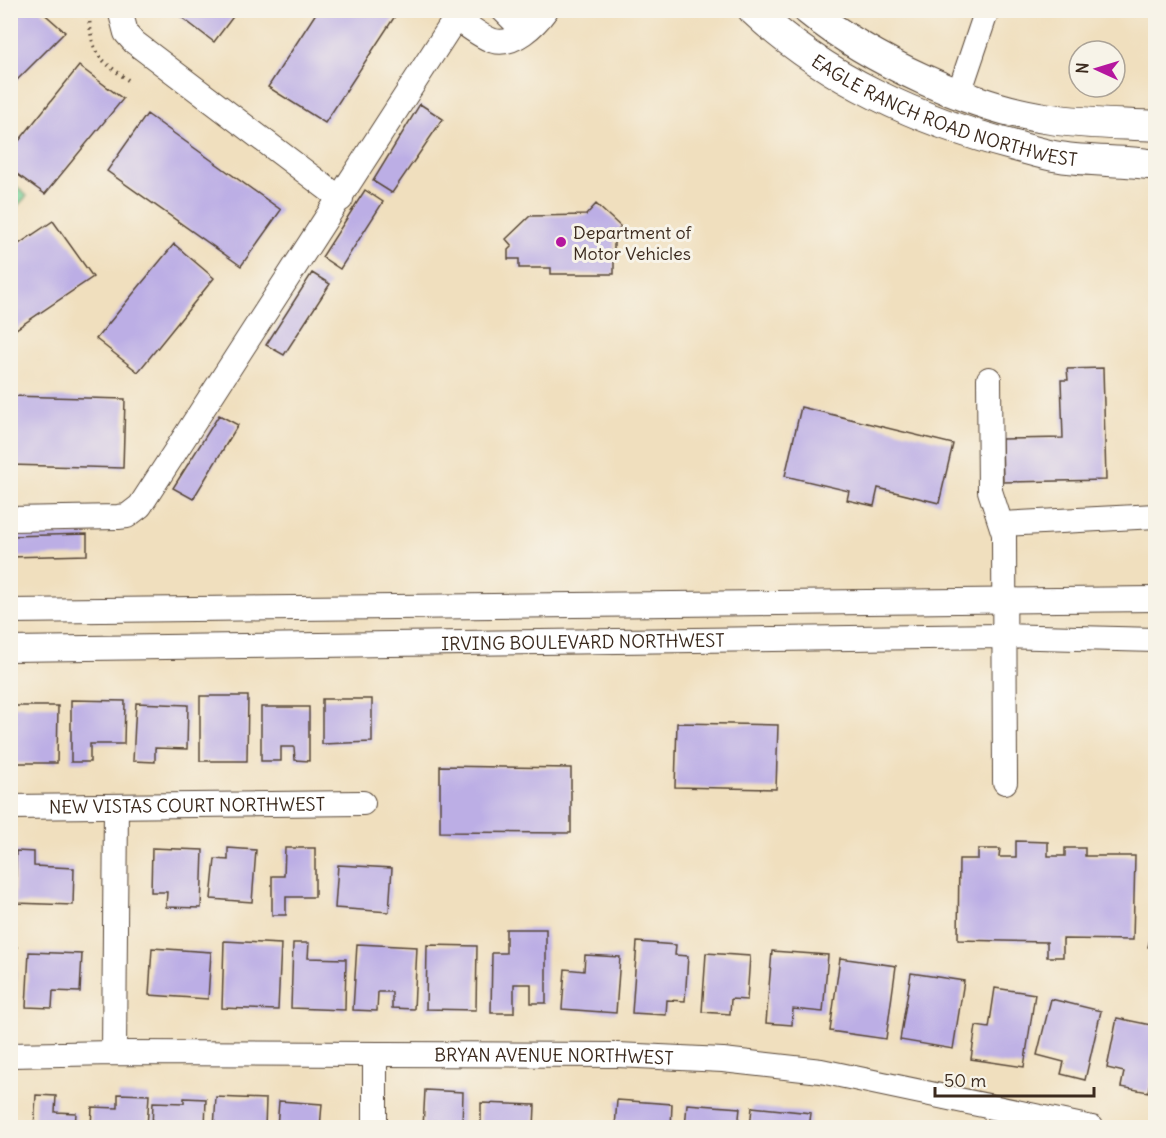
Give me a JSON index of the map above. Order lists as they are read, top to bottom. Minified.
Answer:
{"streets":{"main road":["EAGLE RANCH ROAD NORTHWEST"],"street":["IRVING BOULEVARD NORTHWEST","NEW VISTAS COURT NORTHWEST","BRYAN AVENUE NORTHWEST"]},"places":["Department of Motor Vehicles"],"scale_bar":"50 m","north":"left"}
